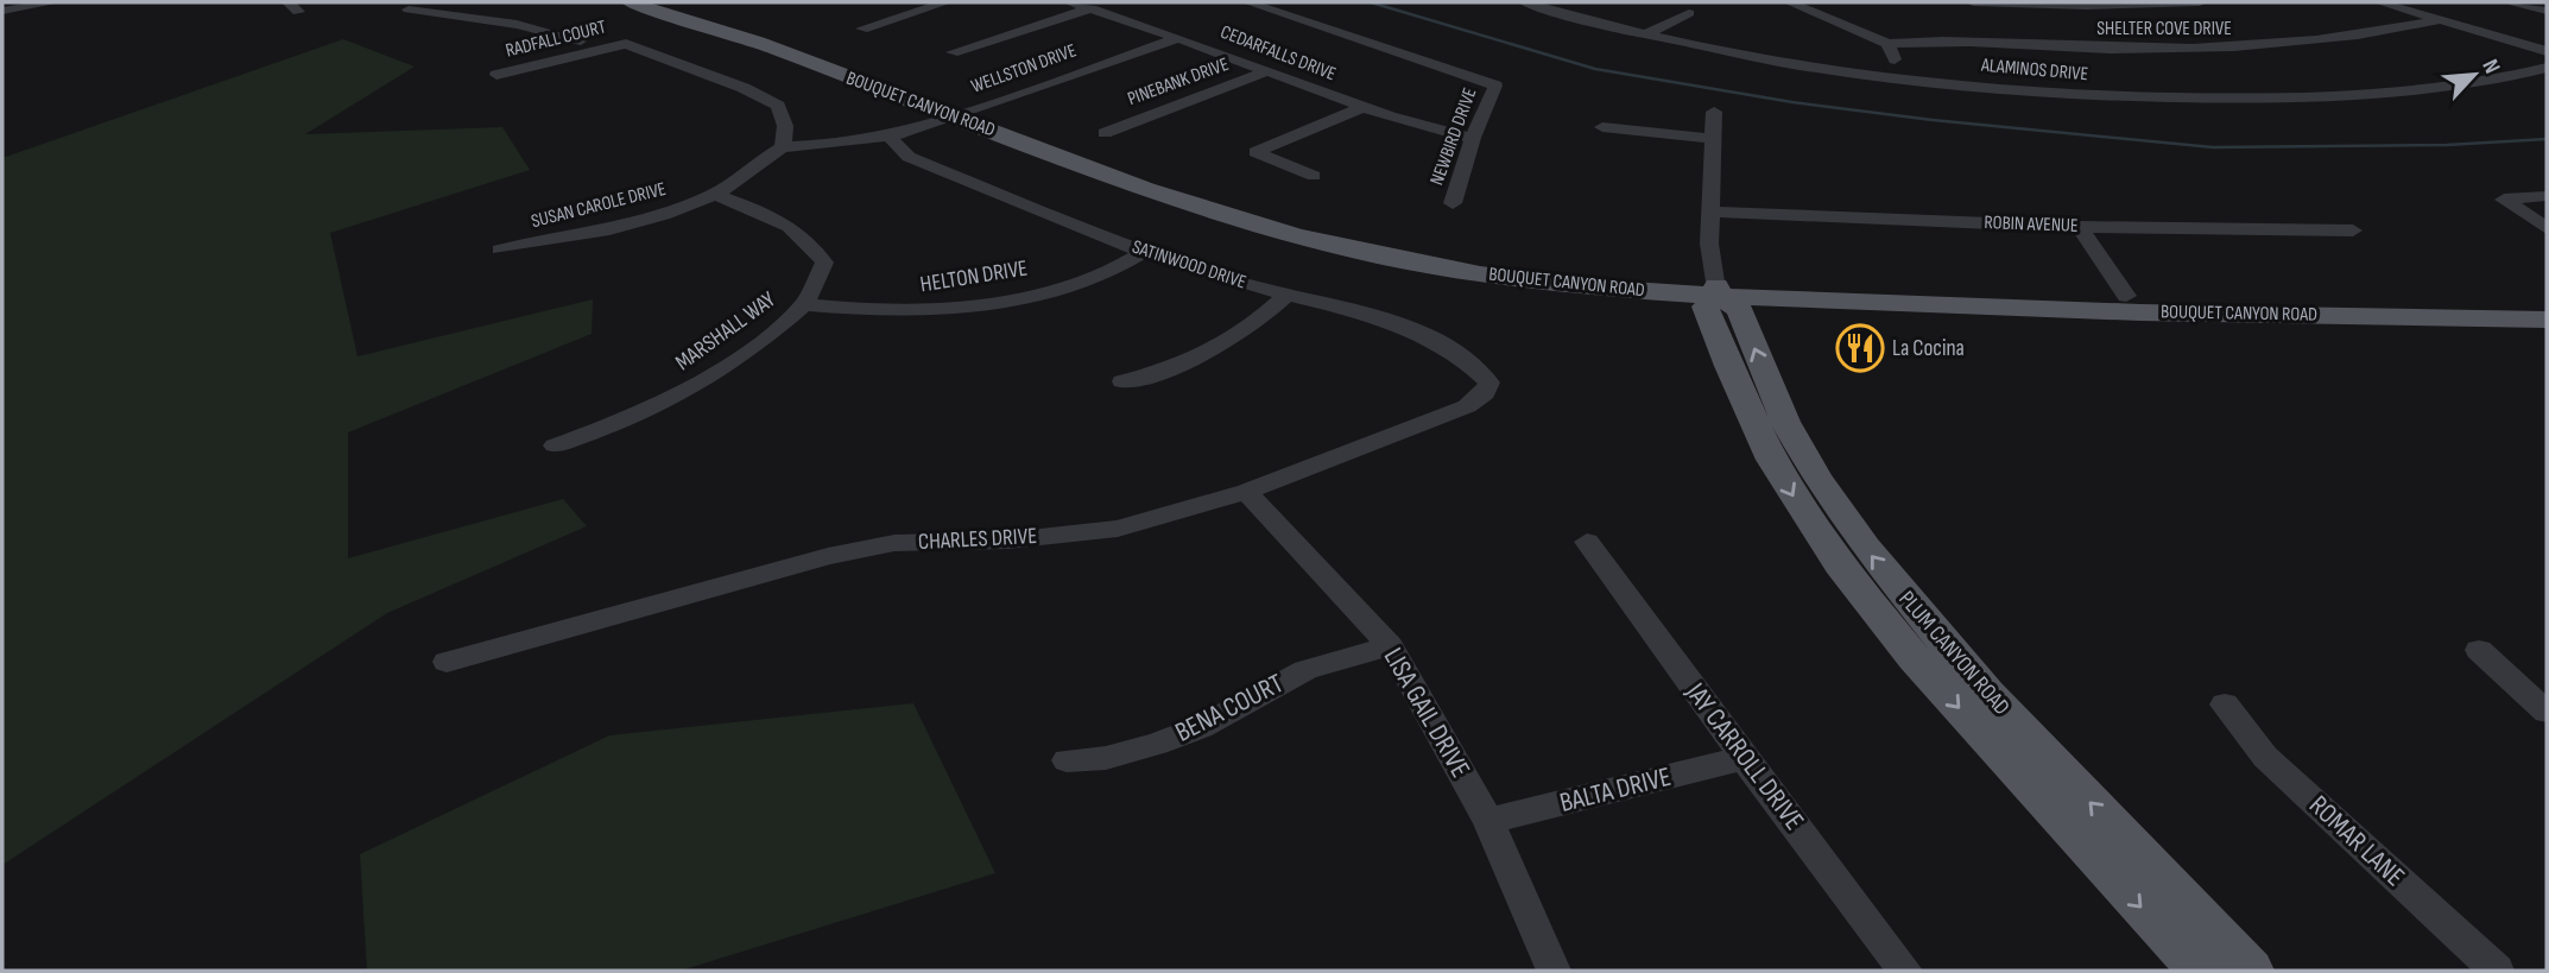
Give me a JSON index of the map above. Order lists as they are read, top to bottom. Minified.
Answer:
{"streets":{"main road":["BOUQUET CANYON ROAD","PLUM CANYON ROAD"],"street":["SHELTER COVE DRIVE","RADFALL COURT","CEDARFALLS DRIVE","WELLSTON DRIVE","ALAMINOS DRIVE","PINEBANK DRIVE","NEWBIRD DRIVE","SUSAN CAROLE DRIVE","ROBIN AVENUE","SATINWOOD DRIVE","HELTON DRIVE","MARSHALL WAY","CHARLES DRIVE","BENA COURT","LISA GAIL DRIVE","JAY CARROLL DRIVE","BALTA DRIVE","ROMAR LANE"]},"crossings":[["RADFALL COURT","WELLSTON DRIVE"],["RADFALL COURT","SUSAN CAROLE DRIVE"],["CEDARFALLS DRIVE","WELLSTON DRIVE"],["CEDARFALLS DRIVE","PINEBANK DRIVE"],["CEDARFALLS DRIVE","NEWBIRD DRIVE"],["WELLSTON DRIVE","BOUQUET CANYON ROAD"],["WELLSTON DRIVE","SUSAN CAROLE DRIVE"],["WELLSTON DRIVE","SATINWOOD DRIVE"],["BOUQUET CANYON ROAD","PLUM CANYON ROAD"],["SUSAN CAROLE DRIVE","MARSHALL WAY"],["ROBIN AVENUE","PLUM CANYON ROAD"],["SATINWOOD DRIVE","HELTON DRIVE"],["SATINWOOD DRIVE","CHARLES DRIVE"],["HELTON DRIVE","MARSHALL WAY"],["CHARLES DRIVE","LISA GAIL DRIVE"],["BENA COURT","LISA GAIL DRIVE"],["LISA GAIL DRIVE","BALTA DRIVE"],["JAY CARROLL DRIVE","BALTA DRIVE"]],"places":{"restaurant":["La Cocina"]},"north":"top right"}
